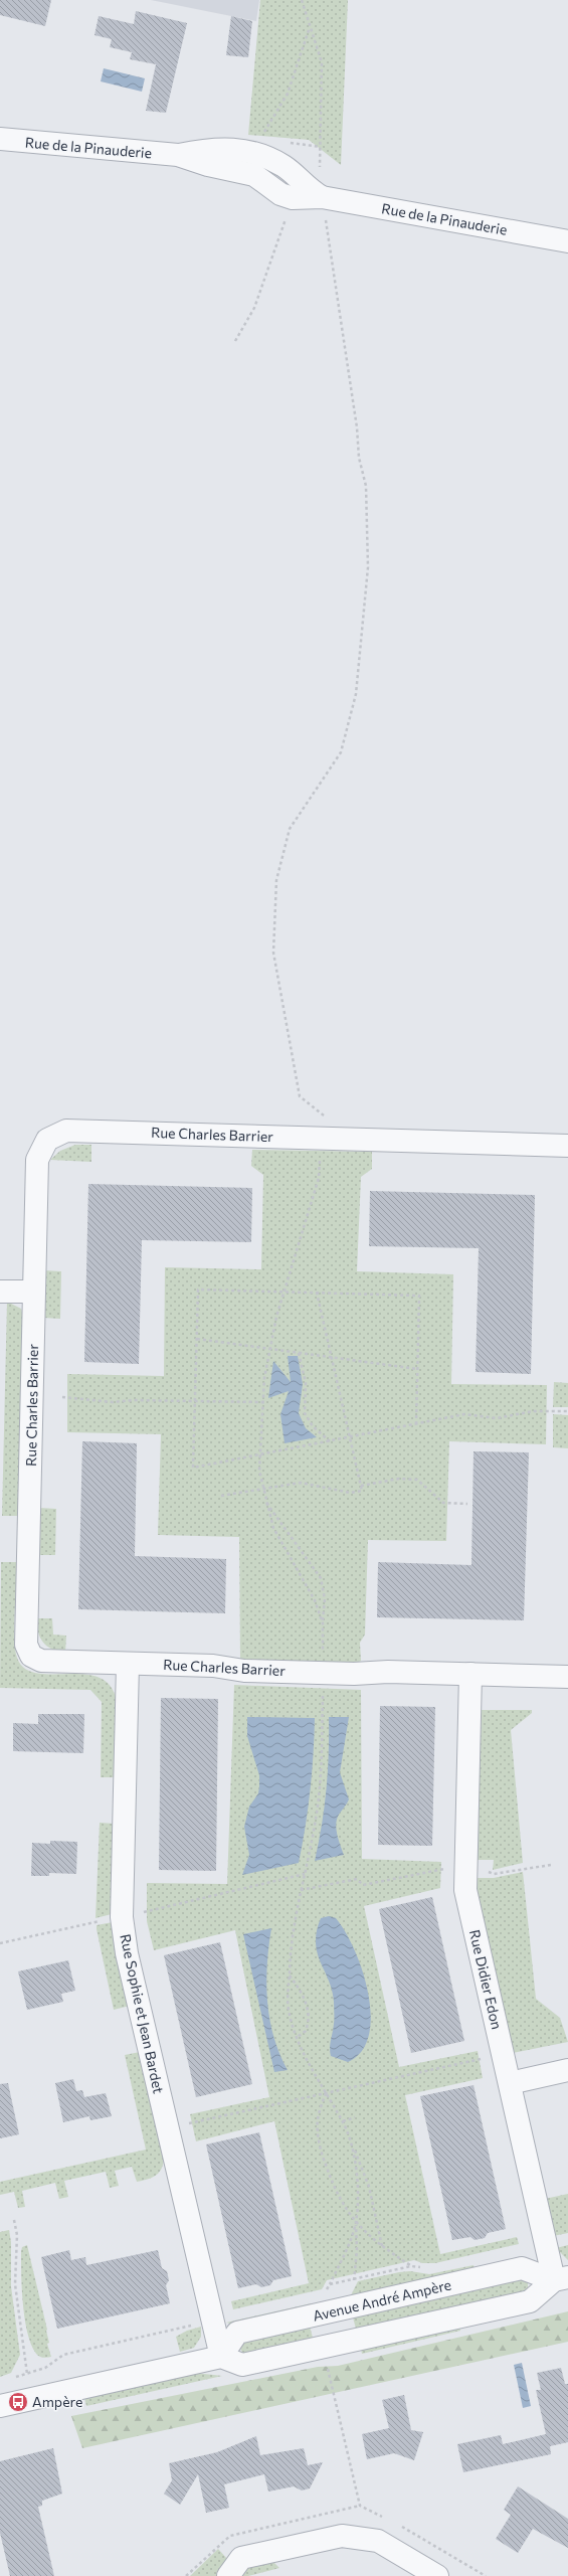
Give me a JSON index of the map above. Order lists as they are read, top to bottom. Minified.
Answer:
{"streets":{"street":["Rue de la Pinauderie","Rue Charles Barrier","Rue Didier Edon","Rue Sophie et Jean Bardet","Avenue André Ampère"]},"crossings":[["Rue Charles Barrier","Rue Didier Edon"],["Rue Charles Barrier","Rue Sophie et Jean Bardet"],["Rue Didier Edon","Avenue André Ampère"],["Rue Sophie et Jean Bardet","Avenue André Ampère"]],"places":{"bus stop":["Ampère"]}}
